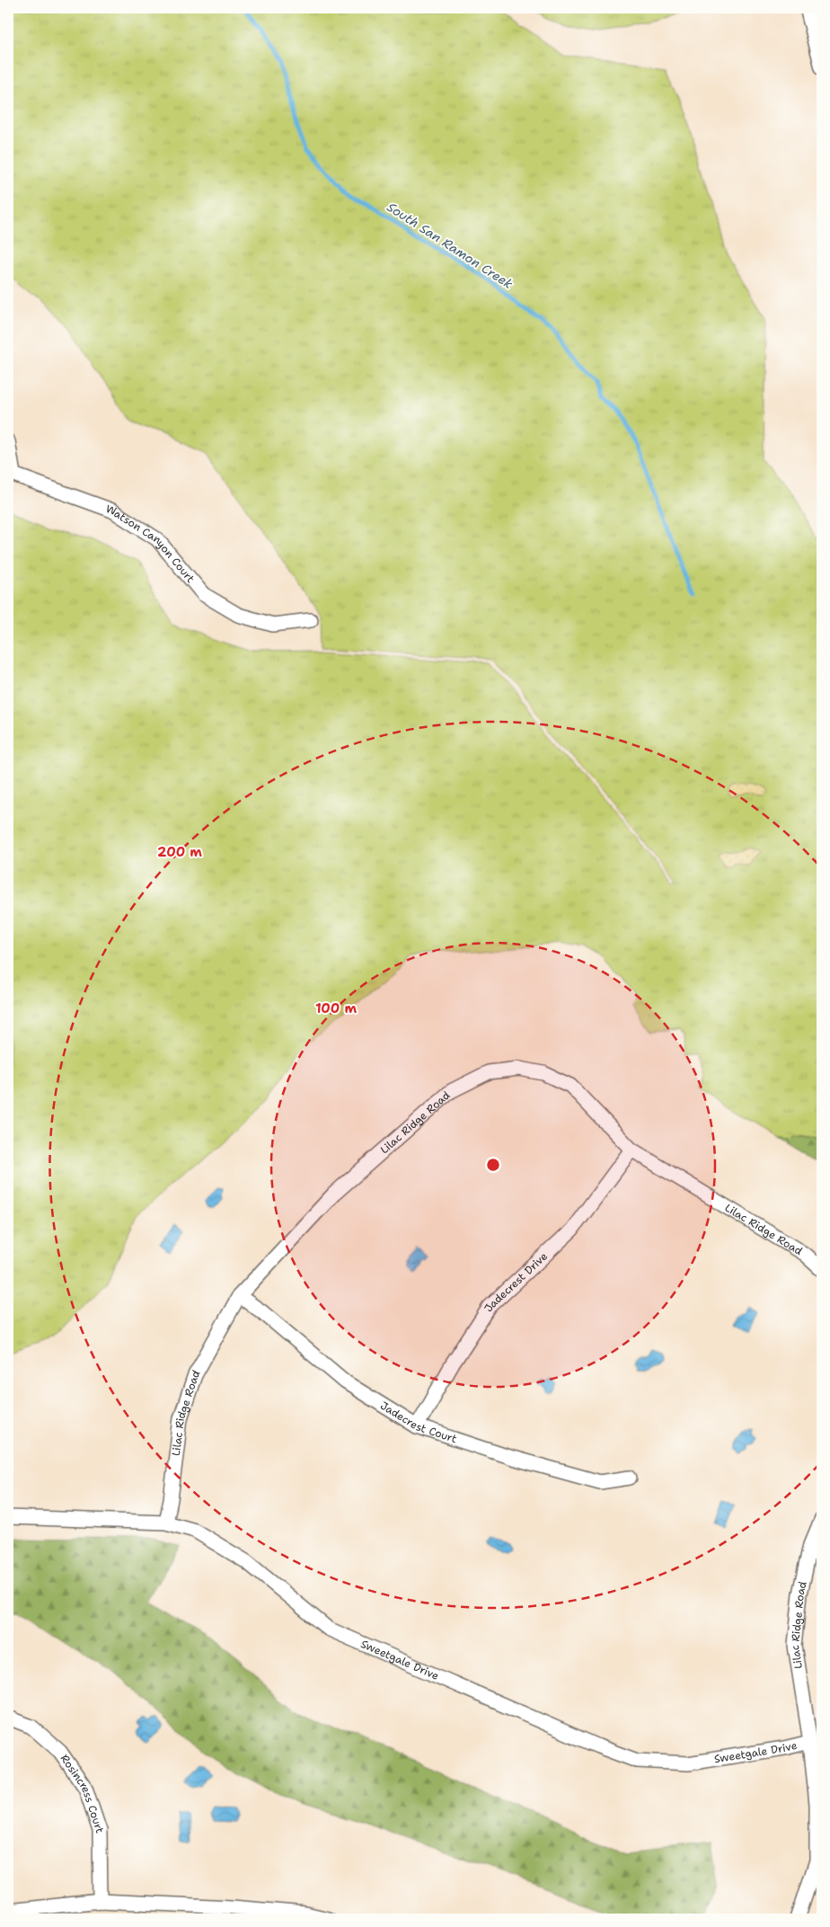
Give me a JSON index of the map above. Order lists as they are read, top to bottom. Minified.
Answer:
{"streets":{"street":["Watson Canyon Court","Lilac Ridge Road","Jadecrest Drive","Jadecrest Court","Sweetgale Drive","Rosincress Court"]},"crossings":[["Lilac Ridge Road","Jadecrest Drive"],["Lilac Ridge Road","Jadecrest Court"],["Lilac Ridge Road","Sweetgale Drive"],["Jadecrest Drive","Jadecrest Court"]],"water":["South San Ramon Creek"],"rings":["200 m","100 m"]}
